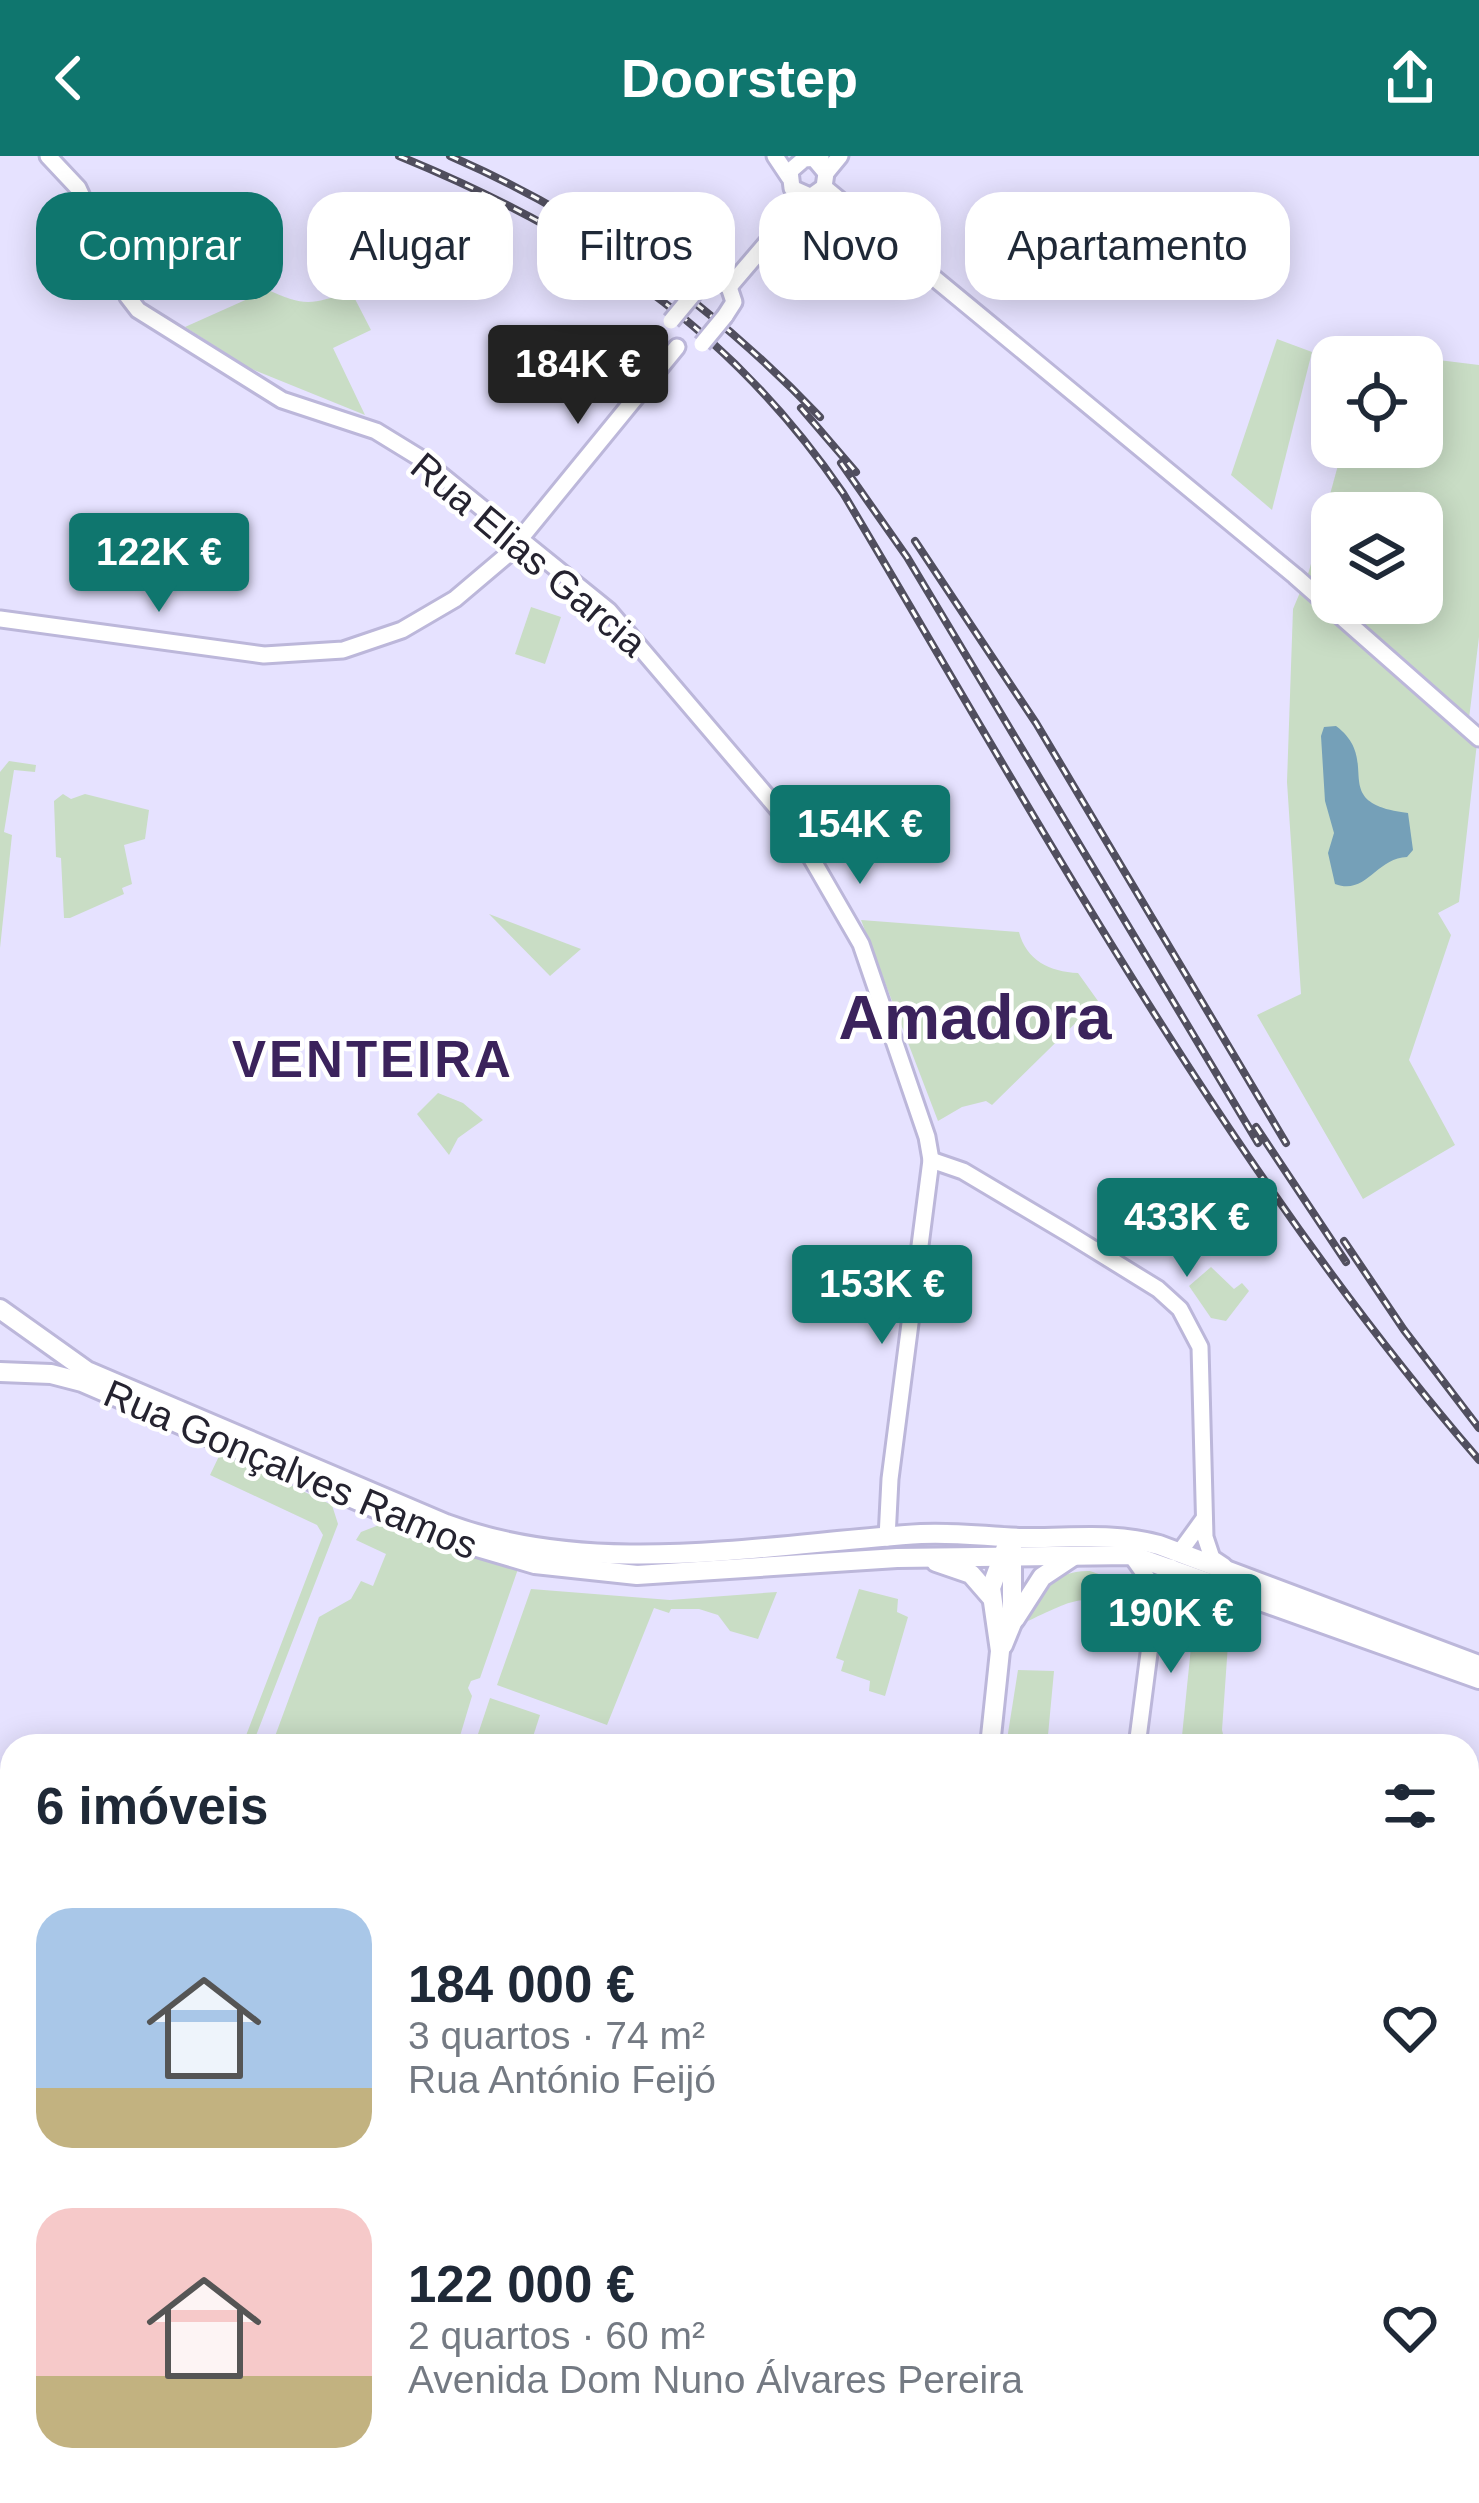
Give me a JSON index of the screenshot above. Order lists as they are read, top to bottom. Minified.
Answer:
{"streets":{"main road":["Rua Gonçalves Ramos"],"street":["Rua Elias Garcia"]},"districts":["Amadora","VENTEIRA"],"page":{"header":"Doorstep","chip":["Comprar","Alugar","Filtros","Novo","Apartamento"],"price":["184K €","122K €","154K €","433K €","153K €","190K €"],"heading":"6 imóveis","list":[{"name":"184 000 €","note":"3 quartos · 74 m² · Rua António Feijó"},{"name":"122 000 €","note":"2 quartos · 60 m² · Avenida Dom Nuno Álvares Pereira"}]}}
